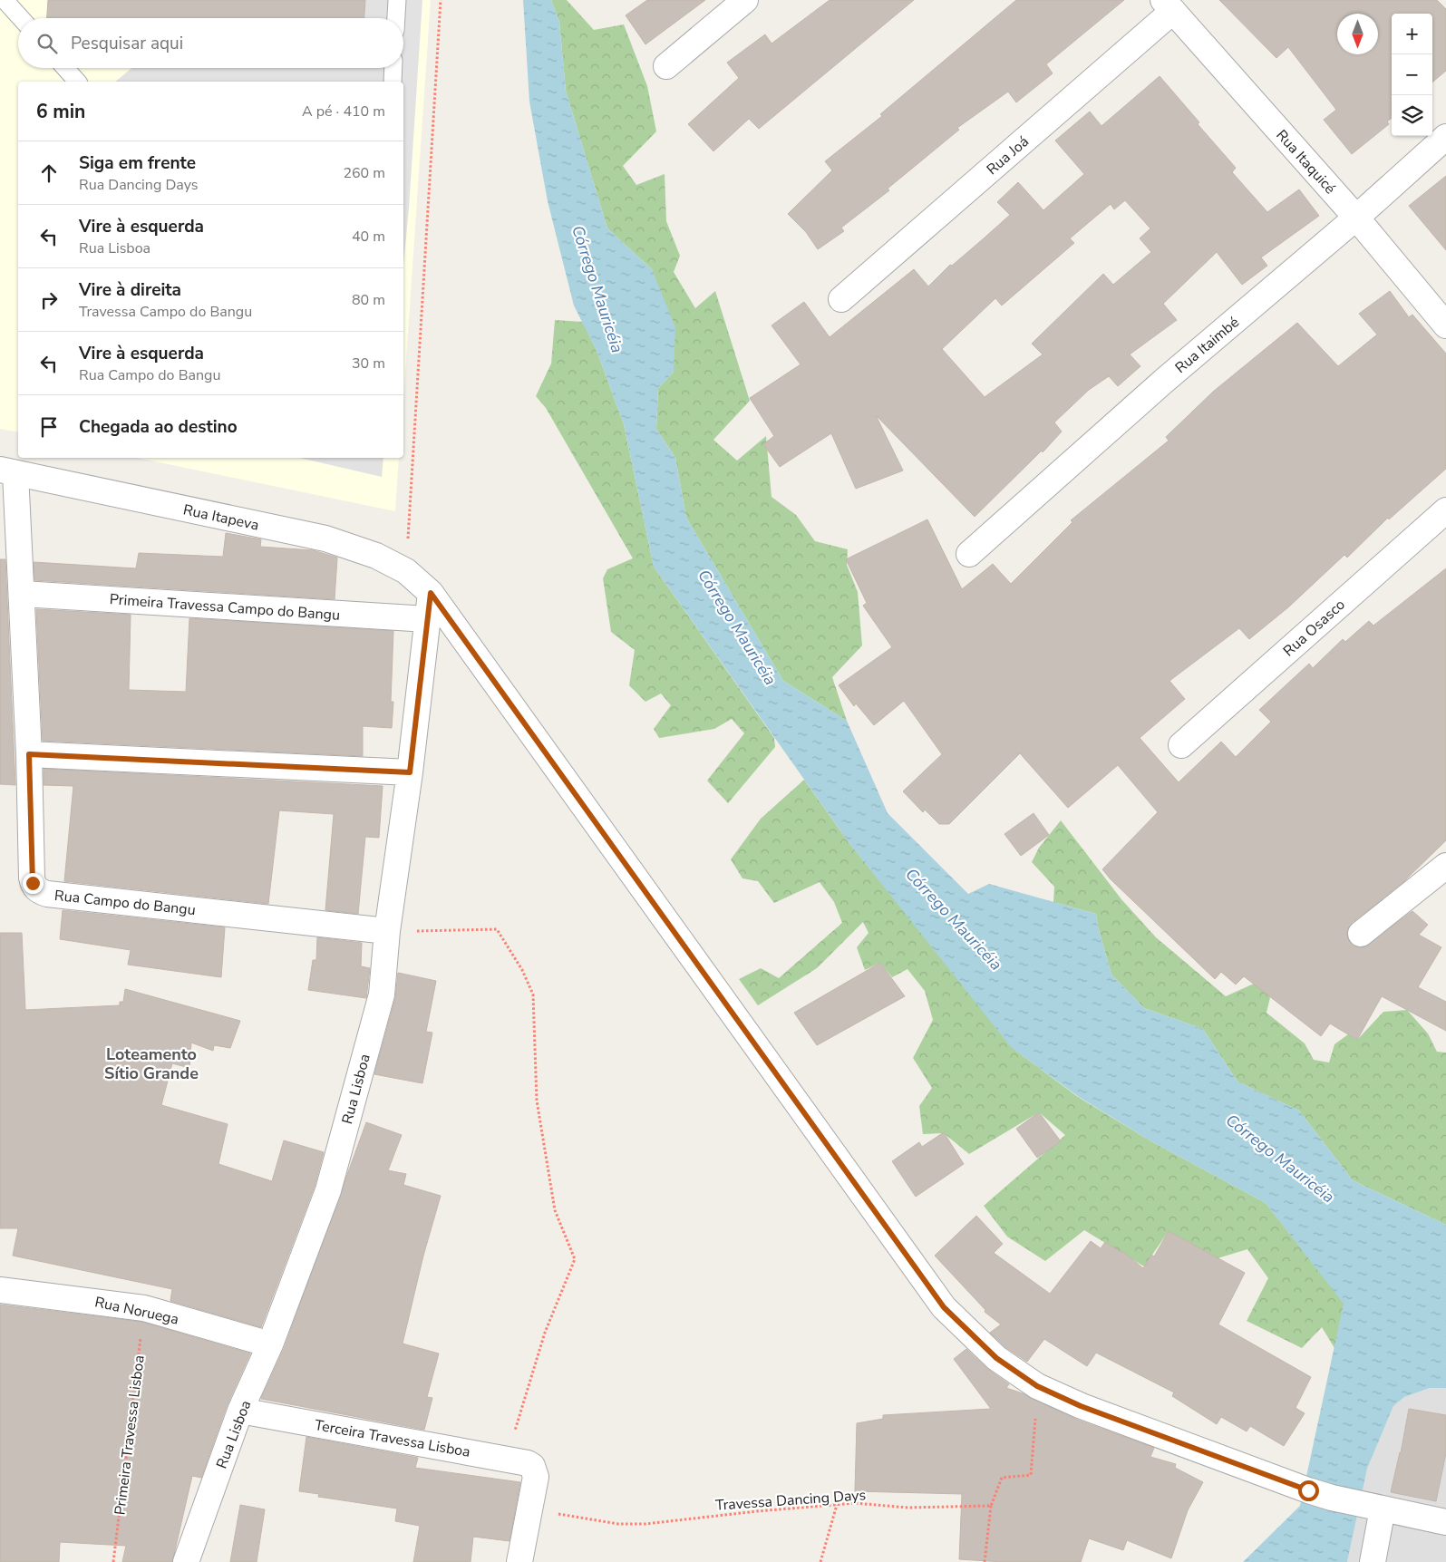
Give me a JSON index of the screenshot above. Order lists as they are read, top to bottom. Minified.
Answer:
{"streets":{"street":["Rua Joá","Rua Itaquicé","Rua Itaimbé","Rua Itapeva","Primeira Travessa Campo do Bangu","Rua Osasco","Rua Campo do Bangu","Rua Lisboa","Rua Noruega","Terceira Travessa Lisboa"],"path":["Primeira Travessa Lisboa","Travessa Dancing Days"]},"crossings":[["Rua Joá","Rua Itaquicé"],["Rua Itaquicé","Rua Itaimbé"],["Rua Itapeva","Rua Campo do Bangu"],["Rua Itapeva","Rua Lisboa"],["Primeira Travessa Campo do Bangu","Rua Campo do Bangu"],["Primeira Travessa Campo do Bangu","Rua Lisboa"],["Rua Campo do Bangu","Rua Lisboa"],["Rua Lisboa","Rua Noruega"],["Rua Lisboa","Terceira Travessa Lisboa"],["Rua Noruega","Primeira Travessa Lisboa"],["Terceira Travessa Lisboa","Travessa Dancing Days"]],"districts":["Loteamento Sítio Grande"],"water":["Córrego Mauricéia"],"north":"bottom","page":{"map_buttons":["+","−"],"search":"Pesquisar aqui","heading":["6 min","A pé · 410 m"],"list":[["Siga em frente","Rua Dancing Days","260 m"],["Vire à esquerda","Rua Lisboa","40 m"],["Vire à direita","Travessa Campo do Bangu","80 m"],["Vire à esquerda","Rua Campo do Bangu","30 m"],"Chegada ao destino"]}}
